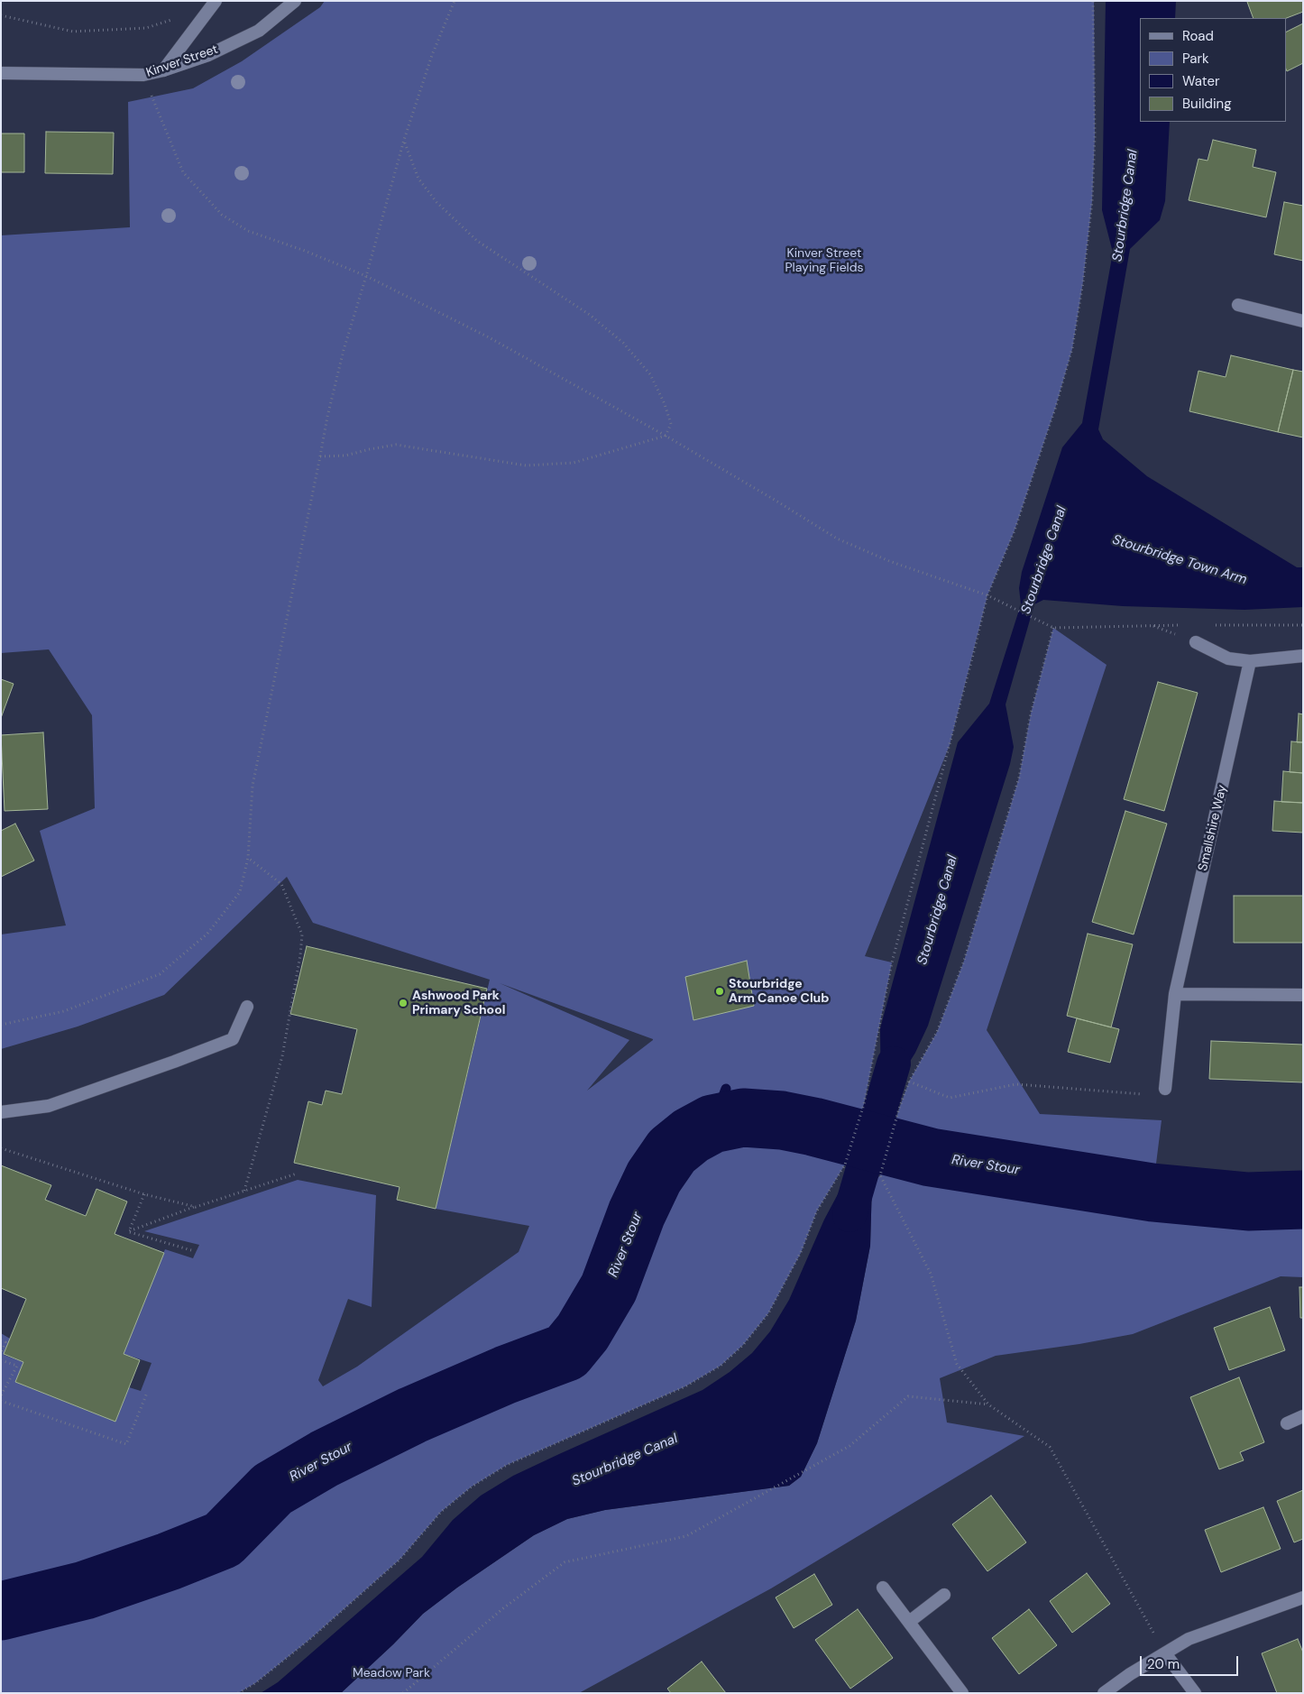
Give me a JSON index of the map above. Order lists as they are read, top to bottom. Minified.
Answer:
{"streets":{"street":["Kinver Street","Smallshire Way"]},"water":["Stourbridge Canal","Stourbridge Town Arm","River Stour"],"parks":["Kinver Street Playing Fields","Meadow Park"],"places":["Stourbridge Arm Canoe Club","Ashwood Park Primary School"],"legend":["Road","Park","Water","Building"],"scale_bar":"20 m"}
